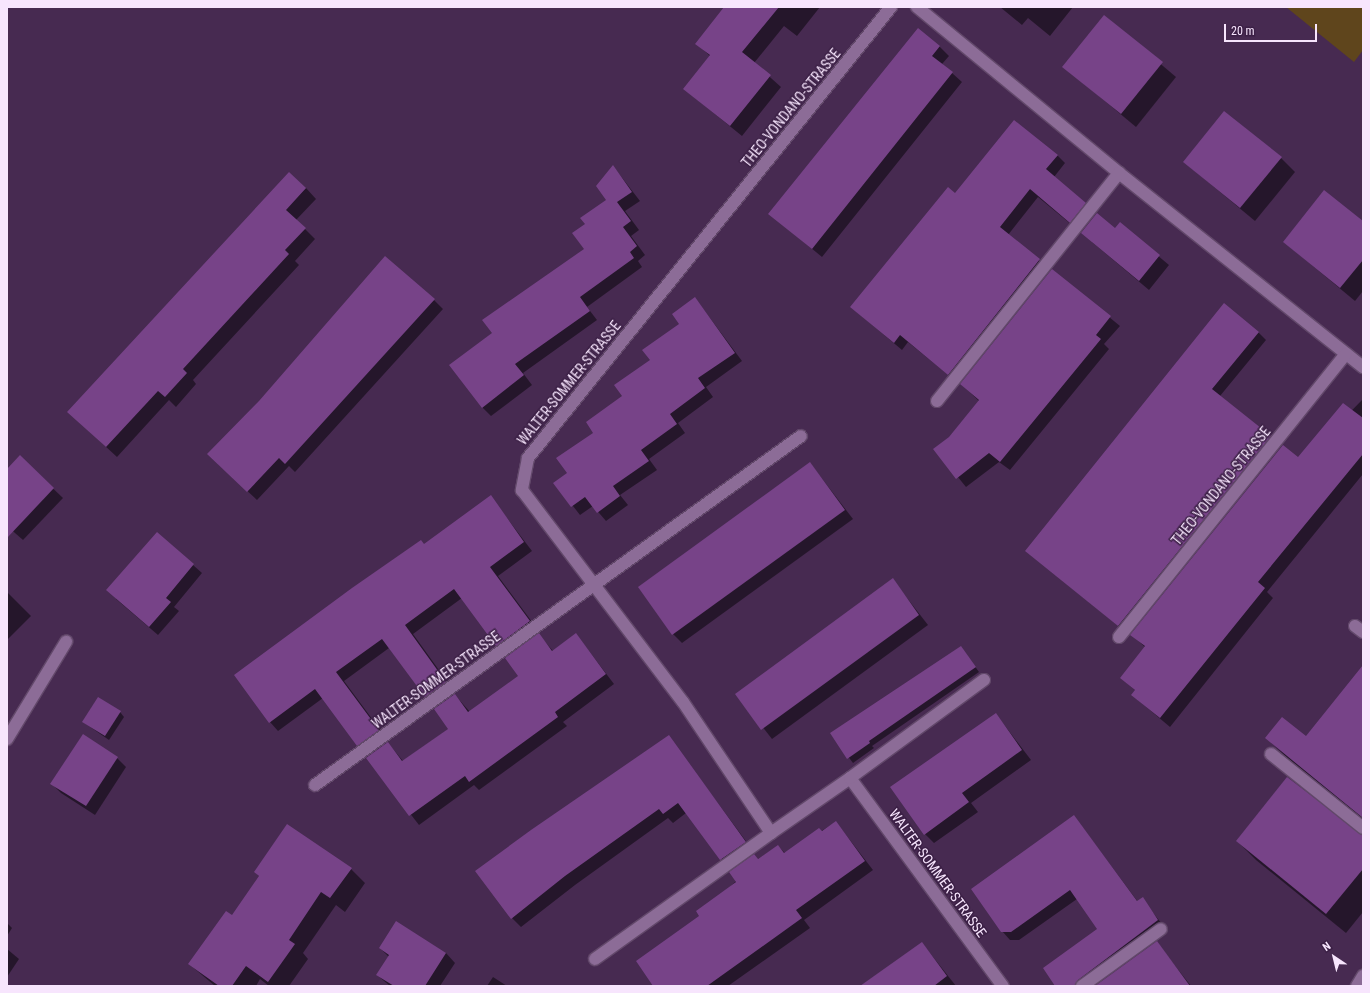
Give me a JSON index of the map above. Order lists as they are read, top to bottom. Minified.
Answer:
{"streets":{"street":["THEO-VONDANO-STRASSE","WALTER-SOMMER-STRASSE"]},"crossings":[["THEO-VONDANO-STRASSE","WALTER-SOMMER-STRASSE"]],"scale_bar":"20 m","north":"top left"}
